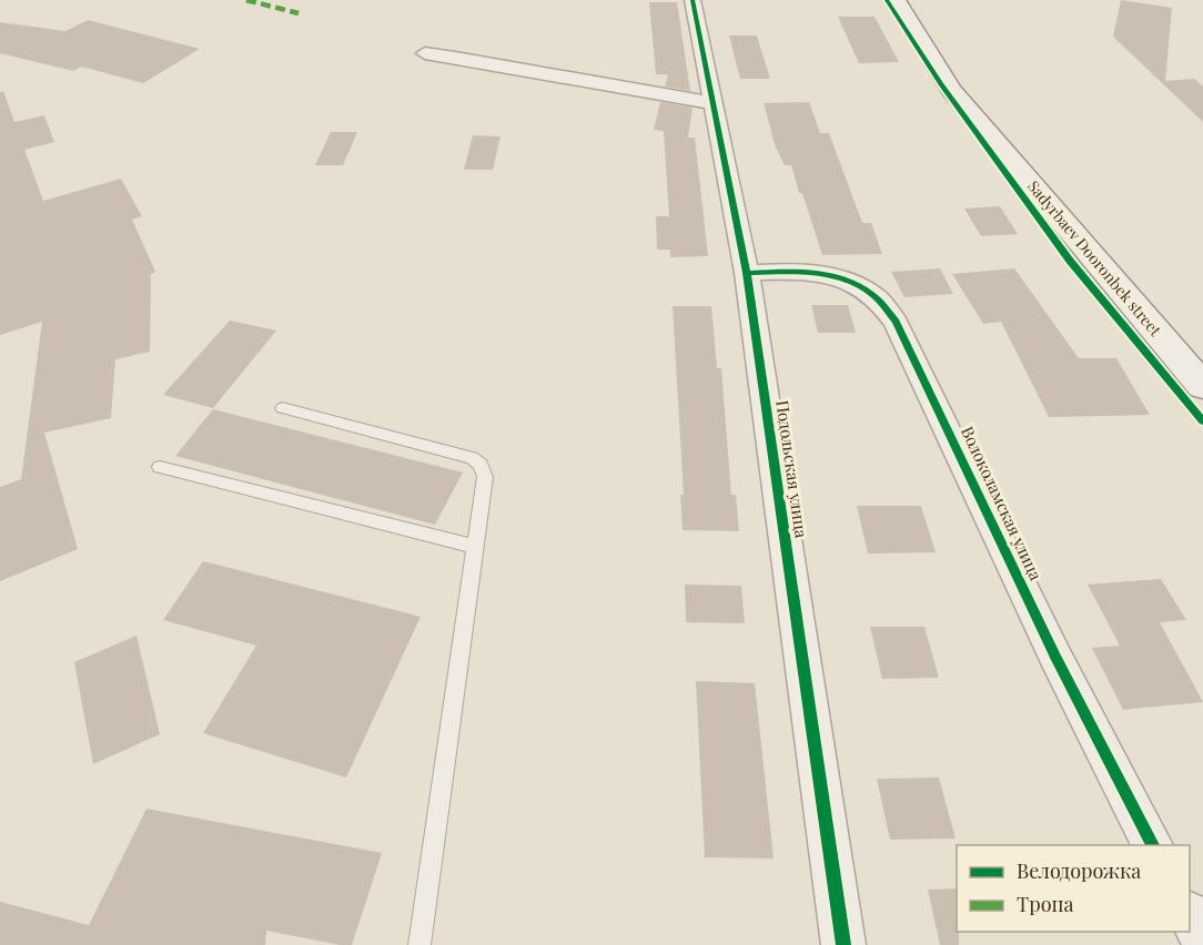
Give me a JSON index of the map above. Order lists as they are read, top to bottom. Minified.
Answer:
{"streets":{"main road":["Sadyrbaev Dooronbek street"],"street":["Подольская улица","Волоколамская улица"]},"crossings":[["Подольская улица","Волоколамская улица"]],"legend":["Велодорожка","Тропа"]}
